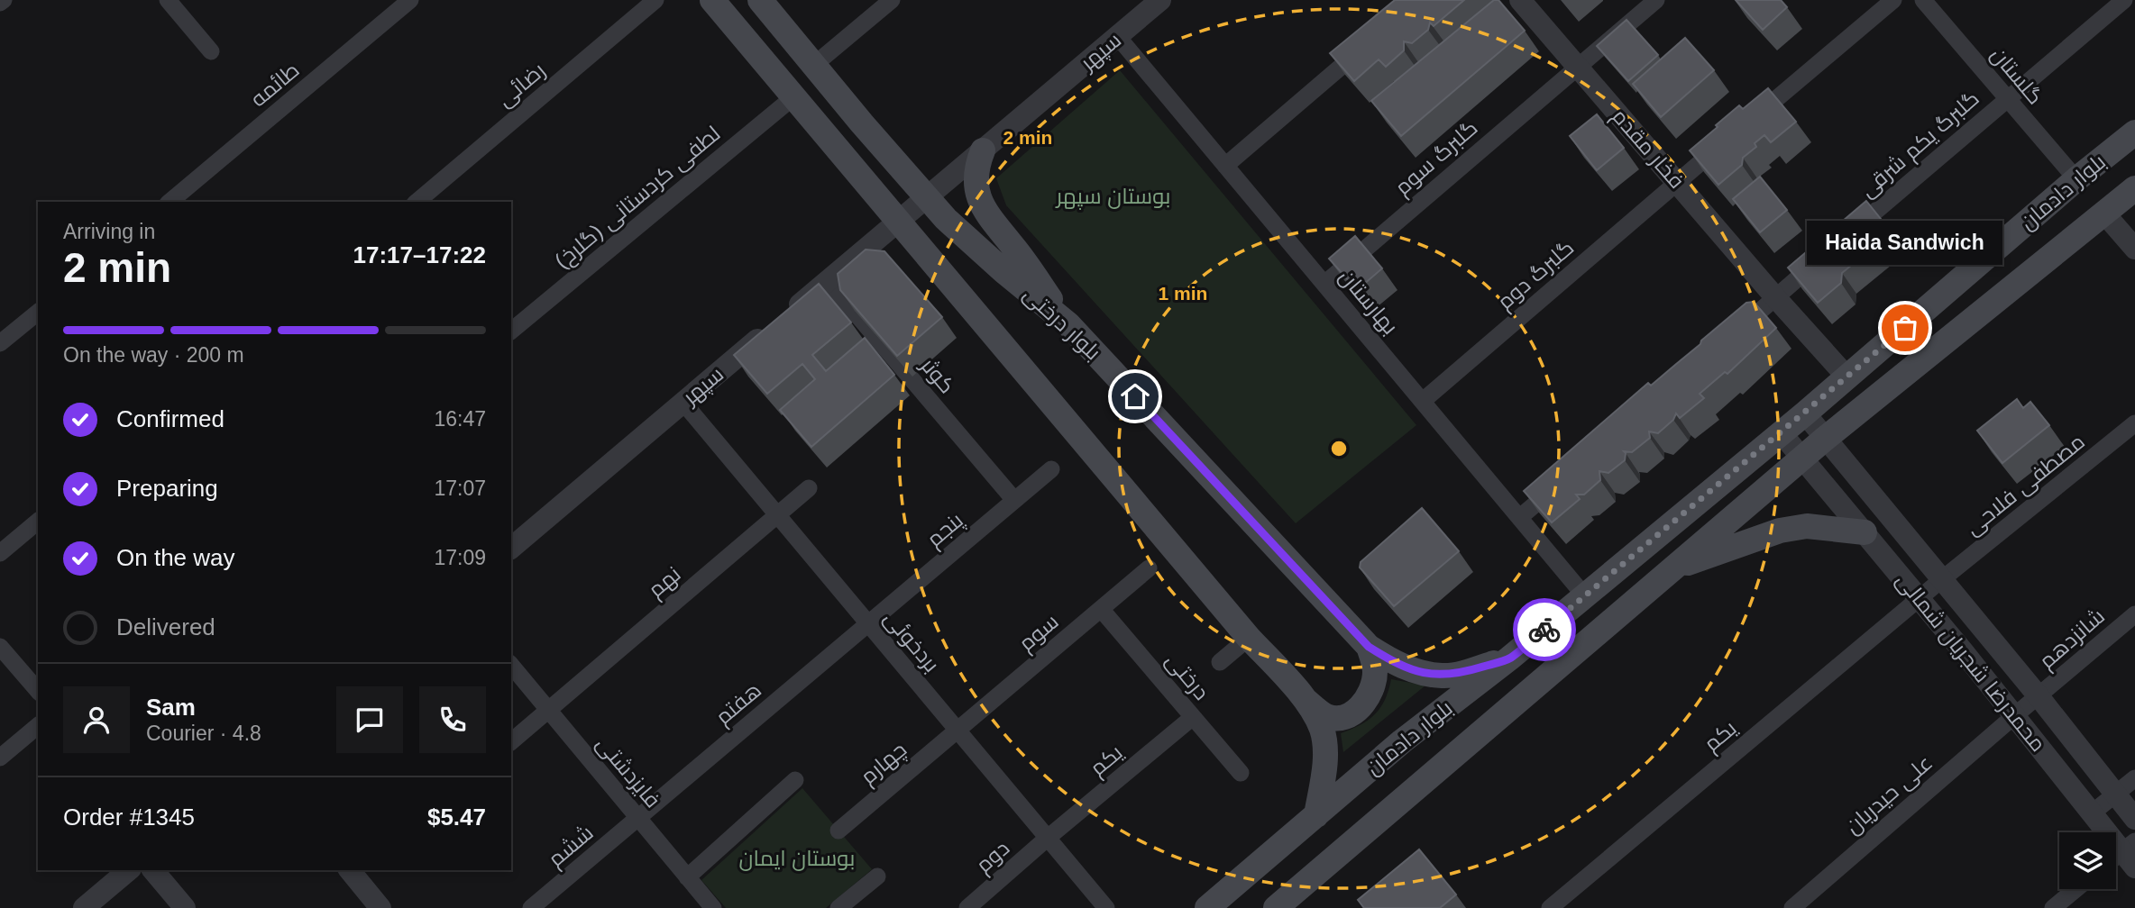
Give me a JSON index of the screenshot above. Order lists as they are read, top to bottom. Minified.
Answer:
{"streets":{"main road":["بلوار دادمان","بلوار درختی"],"street":["سپهر","گلستان","طائمه","رضائی","گلبرگ یکم شرقی","فخار مقدم","گلبرگ سوم","لطفی کردستانی (گلرخ)","گلبرگ دوم","بهارستان","کوثر","مصطفی فلاحی","پنجم","نهم","سوم","شانزدهم","بردخوئی","محمدرضا شجریان شمالی","درختی","هفتم","یکم","چهارم","فایزدشتی","علی حیدریان","ششم","دوم"]},"crossings":[["سپهر","بهارستان"],["سپهر","بلوار درختی"],["سپهر","کوثر"],["سپهر","بردخوئی"],["گلستان","گلبرگ یکم شرقی"],["گلستان","بلوار دادمان"],["فخار مقدم","گلبرگ سوم"],["فخار مقدم","بلوار دادمان"],["فخار مقدم","گلبرگ دوم"],["گلبرگ سوم","بهارستان"],["بلوار دادمان","بهارستان"],["بلوار دادمان","بلوار درختی"],["بلوار دادمان","محمدرضا شجریان شمالی"],["گلبرگ دوم","بهارستان"],["کوثر","پنجم"],["مصطفی فلاحی","محمدرضا شجریان شمالی"],["مصطفی فلاحی","یکم"],["پنجم","بردخوئی"],["پنجم","هفتم"],["نهم","بردخوئی"],["نهم","فایزدشتی"],["سوم","بردخوئی"],["سوم","درختی"],["سوم","چهارم"],["شانزدهم","محمدرضا شجریان شمالی"],["شانزدهم","علی حیدریان"],["بردخوئی","هفتم"],["بردخوئی","یکم"],["بردخوئی","چهارم"],["بردخوئی","دوم"],["محمدرضا شجریان شمالی","یکم"],["محمدرضا شجریان شمالی","علی حیدریان"],["درختی","یکم"],["هفتم","فایزدشتی"],["هفتم","ششم"],["یکم","دوم"],["فایزدشتی","ششم"]],"parks":["بوستان سپهر","بوستان ایمان"],"places":["Haida Sandwich"],"page":{"heading":["2 min","Arriving in","17:17–17:22"],"panel":["Sam","Courier · 4.8","Order #1345","$5.47"],"bubble":"Haida Sandwich","bar":"On the way · 200 m","list":[["Confirmed","16:47"],["Preparing","17:07"],["On the way","17:09"],"Delivered"]},"rings":["2 min","1 min"]}
